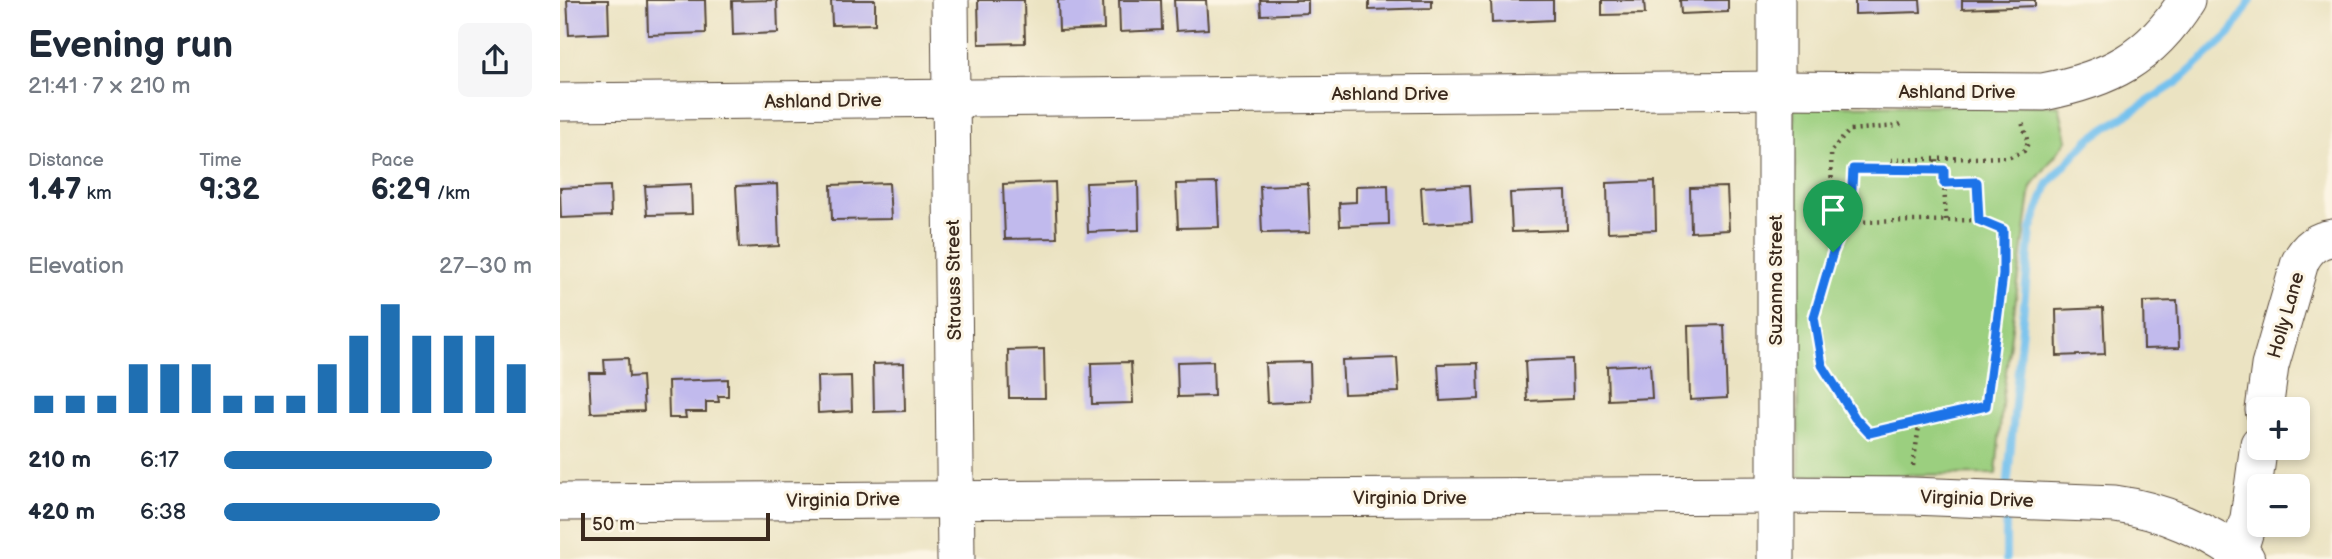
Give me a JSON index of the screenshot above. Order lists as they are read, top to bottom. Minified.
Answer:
{"streets":{"street":["Ashland Drive","Strauss Street","Suzanna Street","Holly Lane","Virginia Drive"]},"crossings":[["Ashland Drive","Strauss Street"],["Ashland Drive","Suzanna Street"],["Strauss Street","Virginia Drive"],["Suzanna Street","Virginia Drive"]],"scale_bar":"50 m","page":{"heading":["Evening run","21:41 · 7 × 210 m"],"stats":[["Distance","1.47 km"],["Time","9:32"],["Pace","6:29 /km"]],"chart":["Elevation","27–30 m"],"map_buttons":["+","−"],"list":[{"name":"210 m","note":"6:17"},{"name":"420 m","note":"6:38"}],"scale":"50 m"}}
